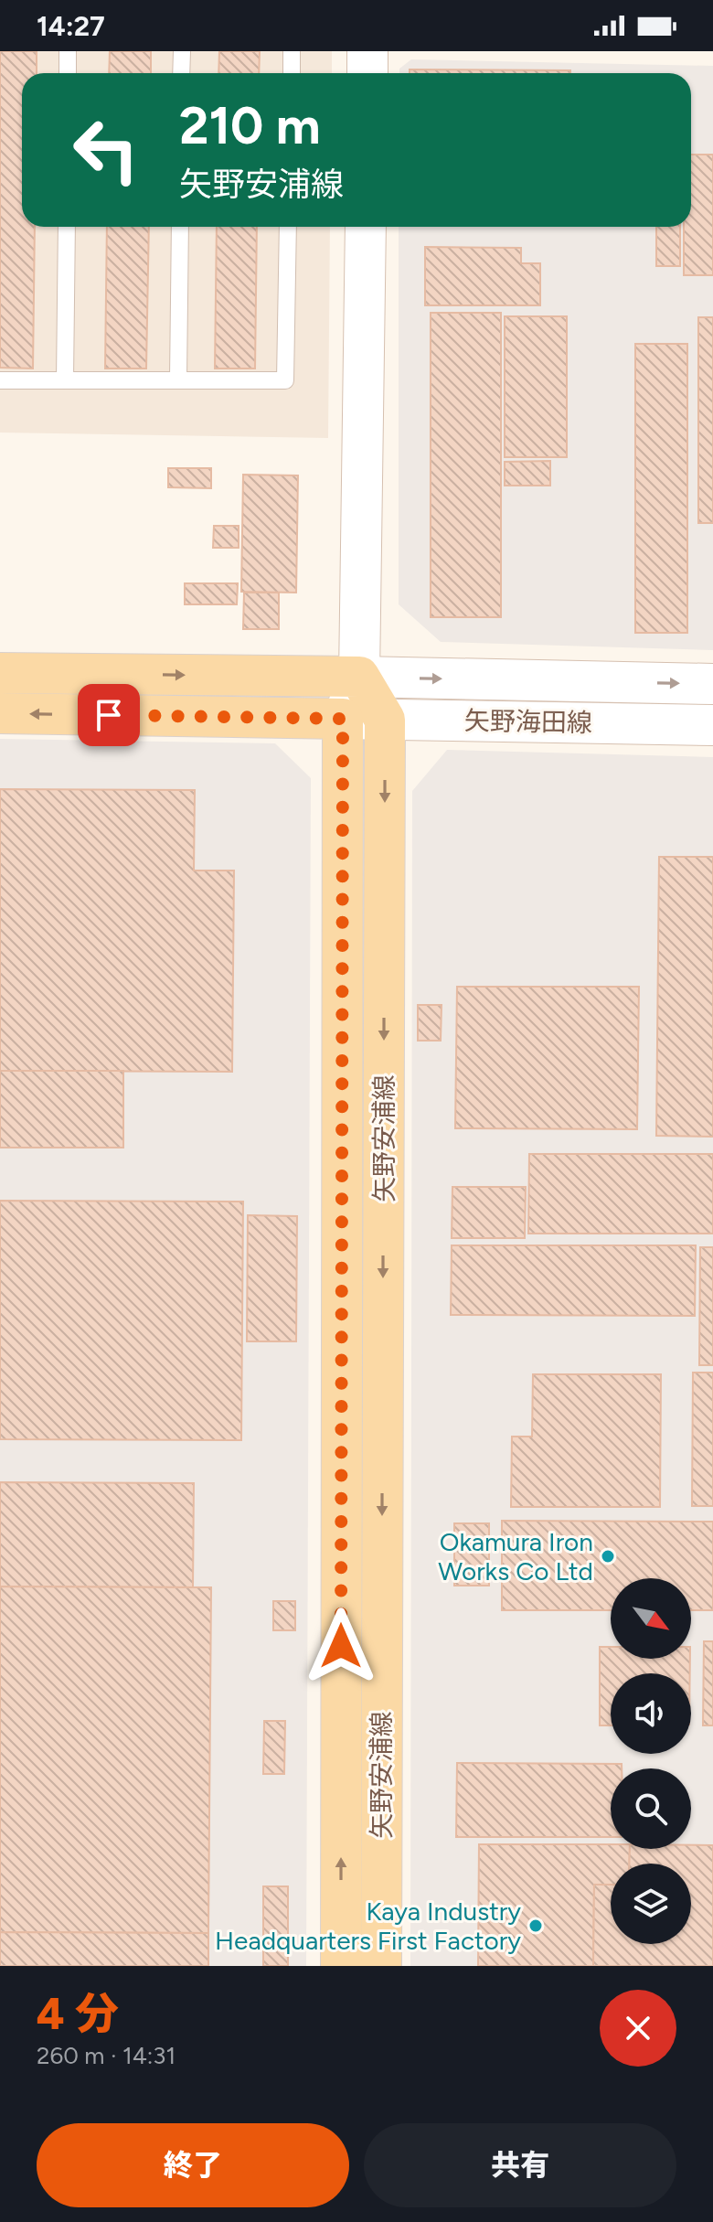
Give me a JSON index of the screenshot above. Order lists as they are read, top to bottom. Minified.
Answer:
{"streets":{"main road":["矢野海田線","矢野安浦線"]},"crossings":[["矢野海田線","矢野安浦線"]],"places":["Okamura Iron Works Co Ltd","Kaya Industry Headquarters First Factory"],"north":"bottom right","page":{"status":"14:27","turn":["210 m","矢野安浦線"],"heading":["4 分","260 m · 14:31"],"buttons":["終了","共有"]}}
